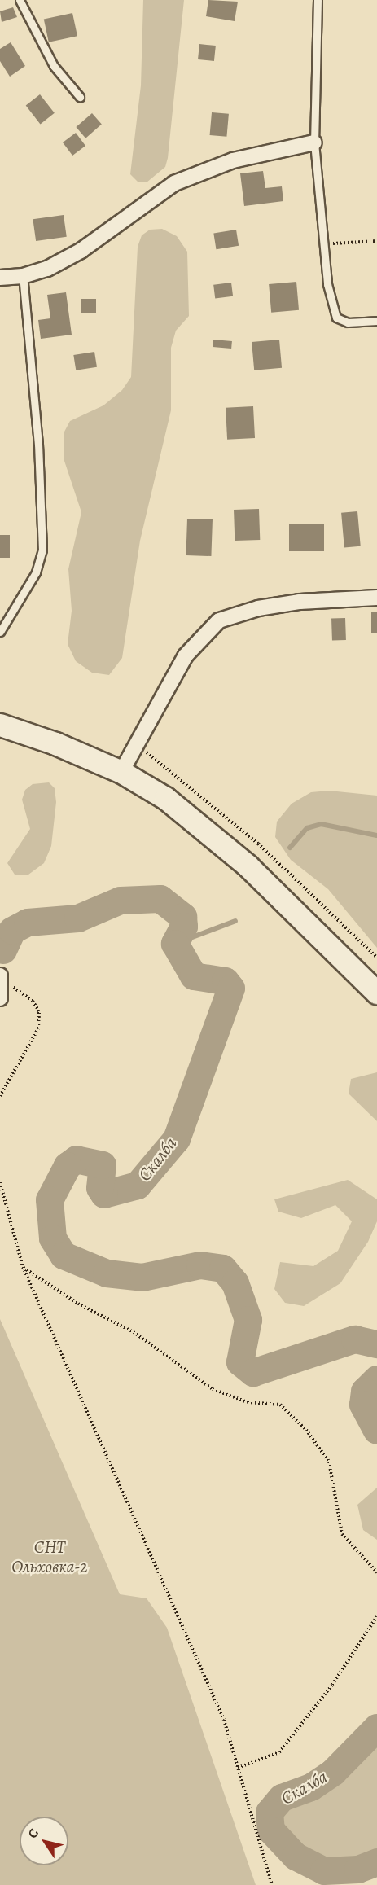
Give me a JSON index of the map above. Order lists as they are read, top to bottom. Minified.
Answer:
{"water":["Скалба"],"parks":["СНТ Ольховка-2"],"north":"top left"}
